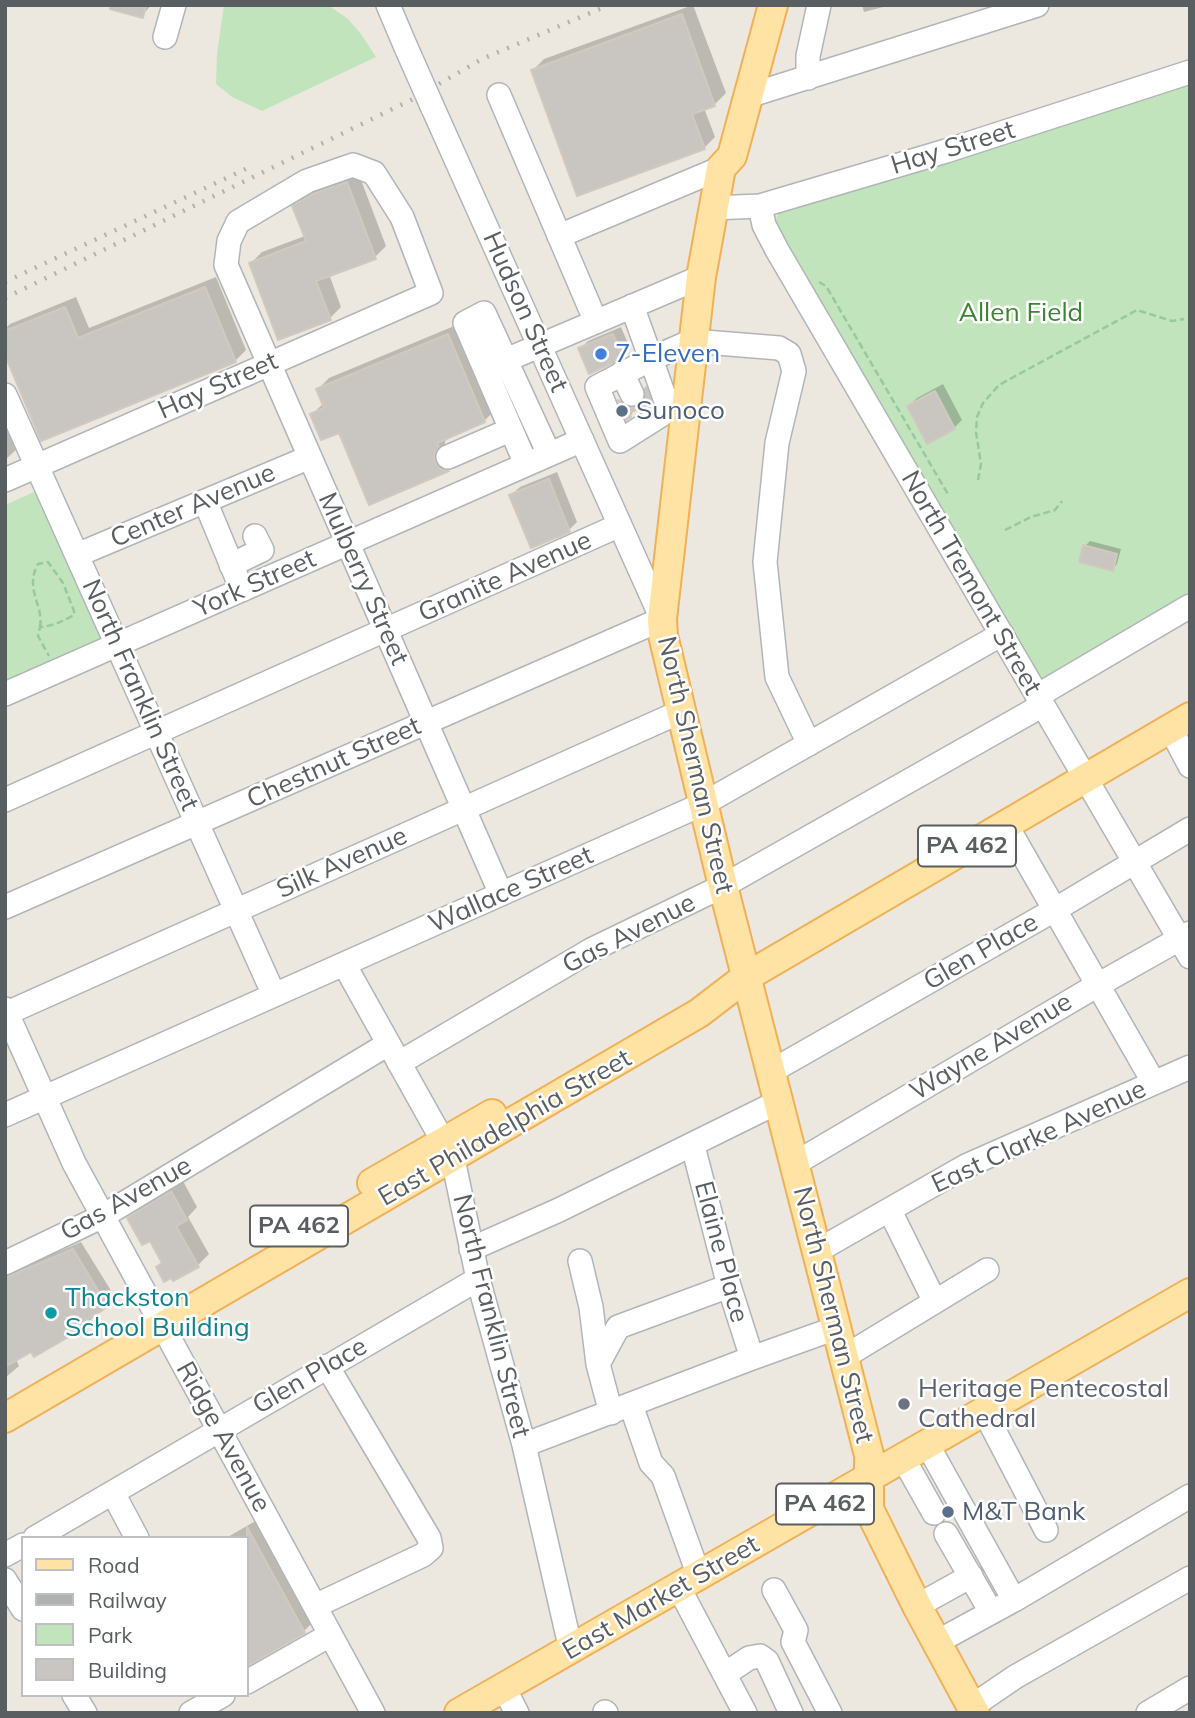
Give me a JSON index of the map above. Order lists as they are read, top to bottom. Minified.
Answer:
{"streets":{"main road":["North Sherman Street","PA 462","East Philadelphia Street","East Market Street"],"street":["Hay Street","Hudson Street","Center Avenue","Granite Avenue","Mulberry Street","North Tremont Street","York Street","North Franklin Street","Chestnut Street","Silk Avenue","Wallace Street","Gas Avenue","Glen Place","Wayne Avenue","East Clarke Avenue","Elaine Place","Ridge Avenue"]},"crossings":[["Hay Street","Mulberry Street"],["Hay Street","North Tremont Street"],["Hay Street","North Franklin Street"],["Hay Street","North Sherman Street"],["Hudson Street","Granite Avenue"],["Hudson Street","York Street"],["Hudson Street","Chestnut Street"],["Hudson Street","North Sherman Street"],["Center Avenue","Mulberry Street"],["Center Avenue","North Franklin Street"],["Granite Avenue","Mulberry Street"],["Granite Avenue","North Franklin Street"],["Mulberry Street","York Street"],["Mulberry Street","Chestnut Street"],["Mulberry Street","Silk Avenue"],["Mulberry Street","Wallace Street"],["North Tremont Street","Wallace Street"],["North Tremont Street","Gas Avenue"],["North Tremont Street","Glen Place"],["North Tremont Street","Wayne Avenue"],["North Tremont Street","East Philadelphia Street"],["York Street","North Franklin Street"],["North Franklin Street","Chestnut Street"],["North Franklin Street","Silk Avenue"],["North Franklin Street","Wallace Street"],["North Franklin Street","Gas Avenue"],["North Franklin Street","Glen Place"],["North Franklin Street","East Philadelphia Street"],["North Franklin Street","East Market Street"],["Chestnut Street","North Sherman Street"],["North Sherman Street","Silk Avenue"],["North Sherman Street","Wallace Street"],["North Sherman Street","Gas Avenue"],["North Sherman Street","Glen Place"],["North Sherman Street","Wayne Avenue"],["North Sherman Street","East Philadelphia Street"],["North Sherman Street","East Clarke Avenue"],["North Sherman Street","East Market Street"],["Silk Avenue","Ridge Avenue"],["Wallace Street","Ridge Avenue"],["Gas Avenue","Ridge Avenue"],["Glen Place","Ridge Avenue"],["East Philadelphia Street","Ridge Avenue"]],"parks":["Allen Field"],"places":["7-Eleven","Sunoco","Thackston School Building","Heritage Pentecostal Cathedral","M&T Bank"],"legend":["Road","Railway","Park","Building"]}
